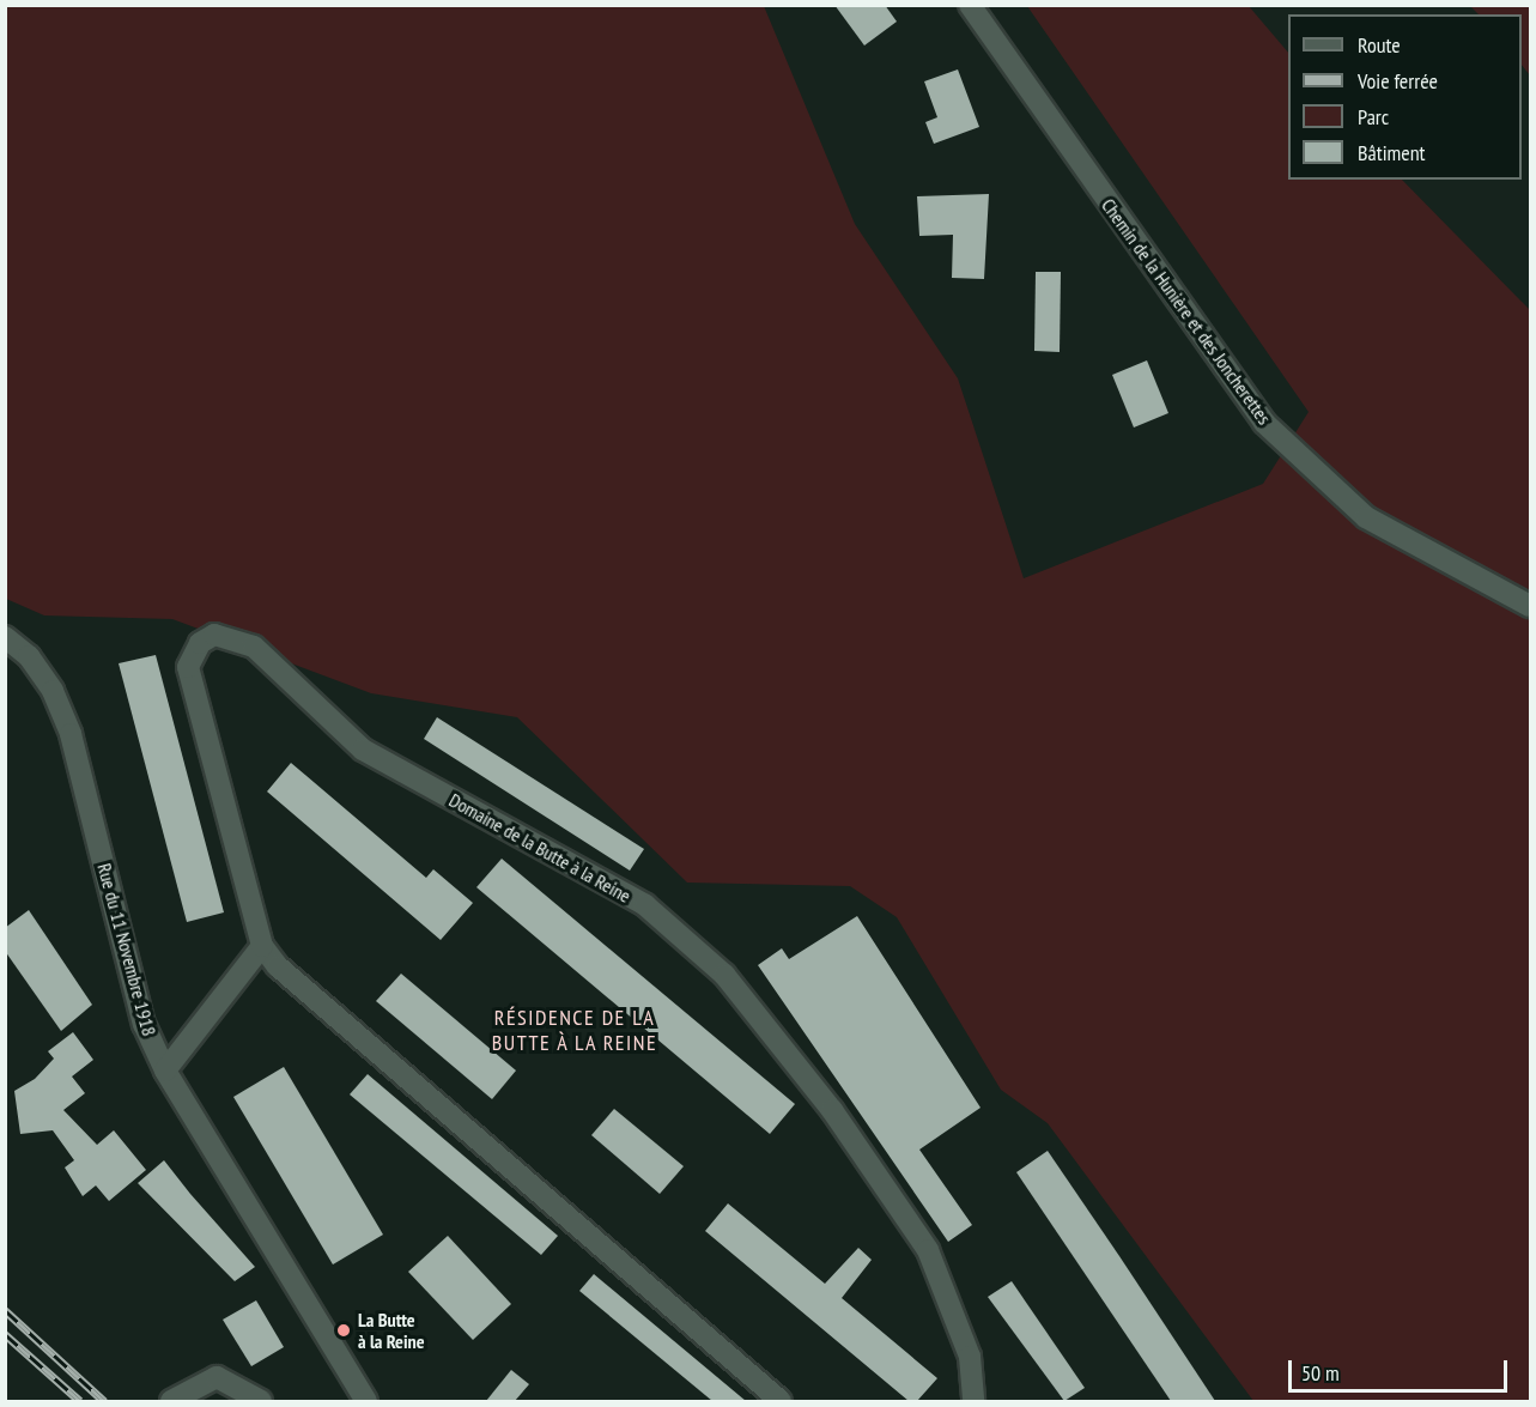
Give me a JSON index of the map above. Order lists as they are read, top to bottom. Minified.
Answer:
{"streets":{"street":["Chemin de la Hunière et des Joncherettes","Domaine de la Butte à la Reine","Rue du 11 Novembre 1918"]},"districts":["RÉSIDENCE DE LA BUTTE À LA REINE"],"places":["La Butte à la Reine"],"legend":["Route","Voie ferrée","Parc","Bâtiment"],"scale_bar":"50 m"}
